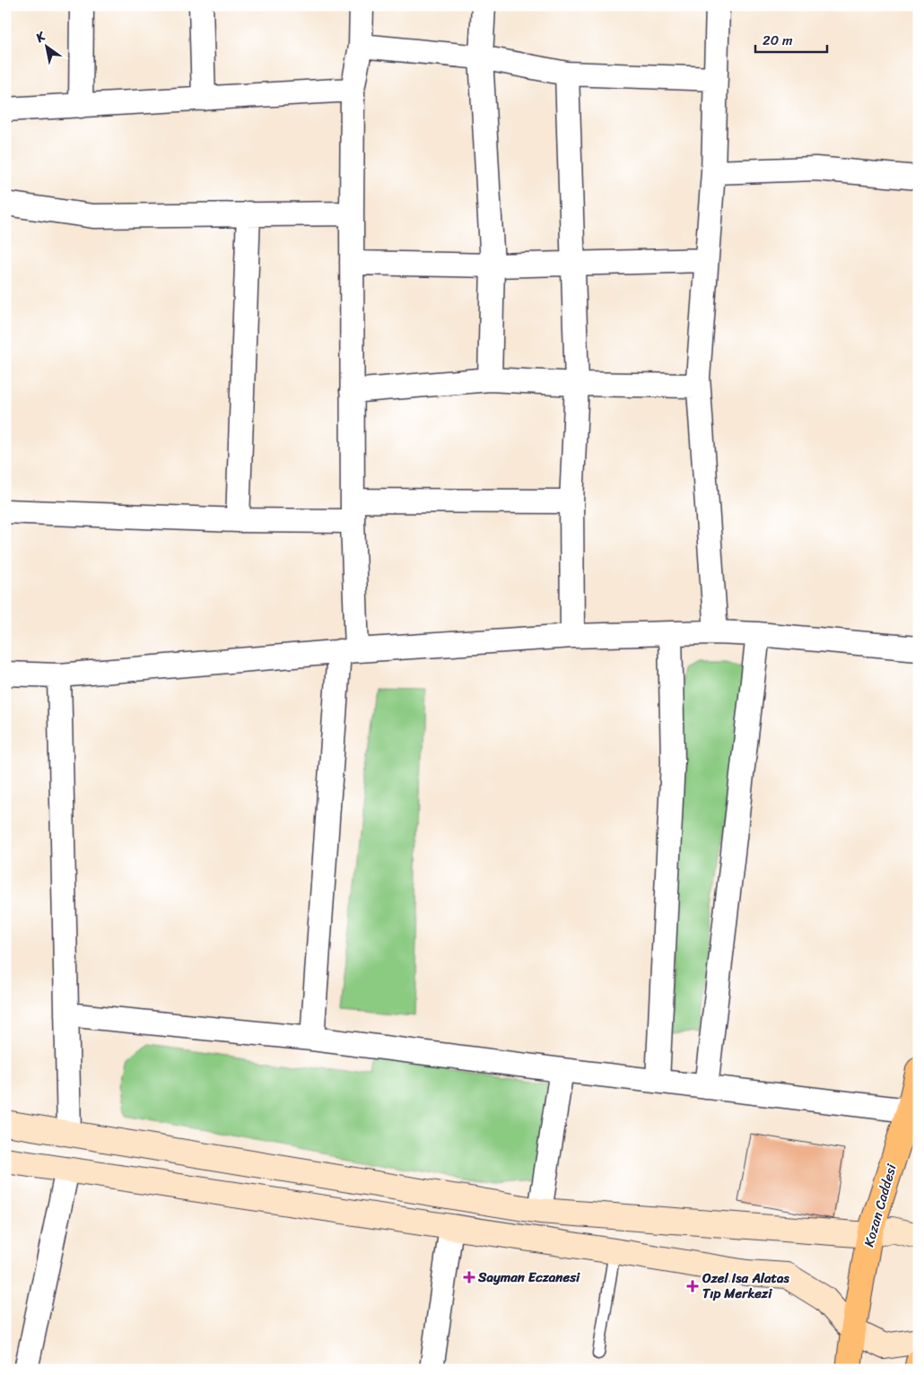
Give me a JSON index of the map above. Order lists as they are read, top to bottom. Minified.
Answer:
{"streets":{"highway":["Kozan Caddesi"]},"places":{"health":["Sayman Eczanesi","Ozel Isa Alatas Tıp Merkezi"]},"scale_bar":"20 m","north":"top left"}
